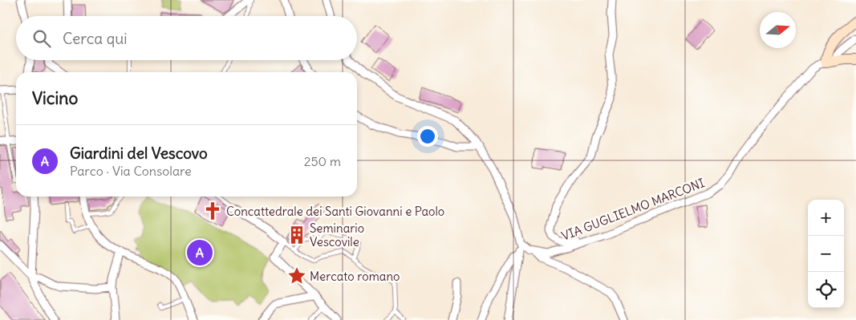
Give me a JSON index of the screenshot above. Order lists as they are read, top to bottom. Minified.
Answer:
{"streets":{"street":["VIA GUGLIELMO MARCONI"]},"places":{"church":["Concattedrale dei Santi Giovanni e Paolo"],"building":["Seminario Vescovile"],"place":["Mercato romano"]},"north":"right","page":{"search":"Cerca qui","heading":"Vicino","list":[{"mark":"A","name":"Giardini del Vescovo","note":"Parco · Via Consolare","value":"250 m"}],"map_buttons":["+","−"],"pins":"A"}}
